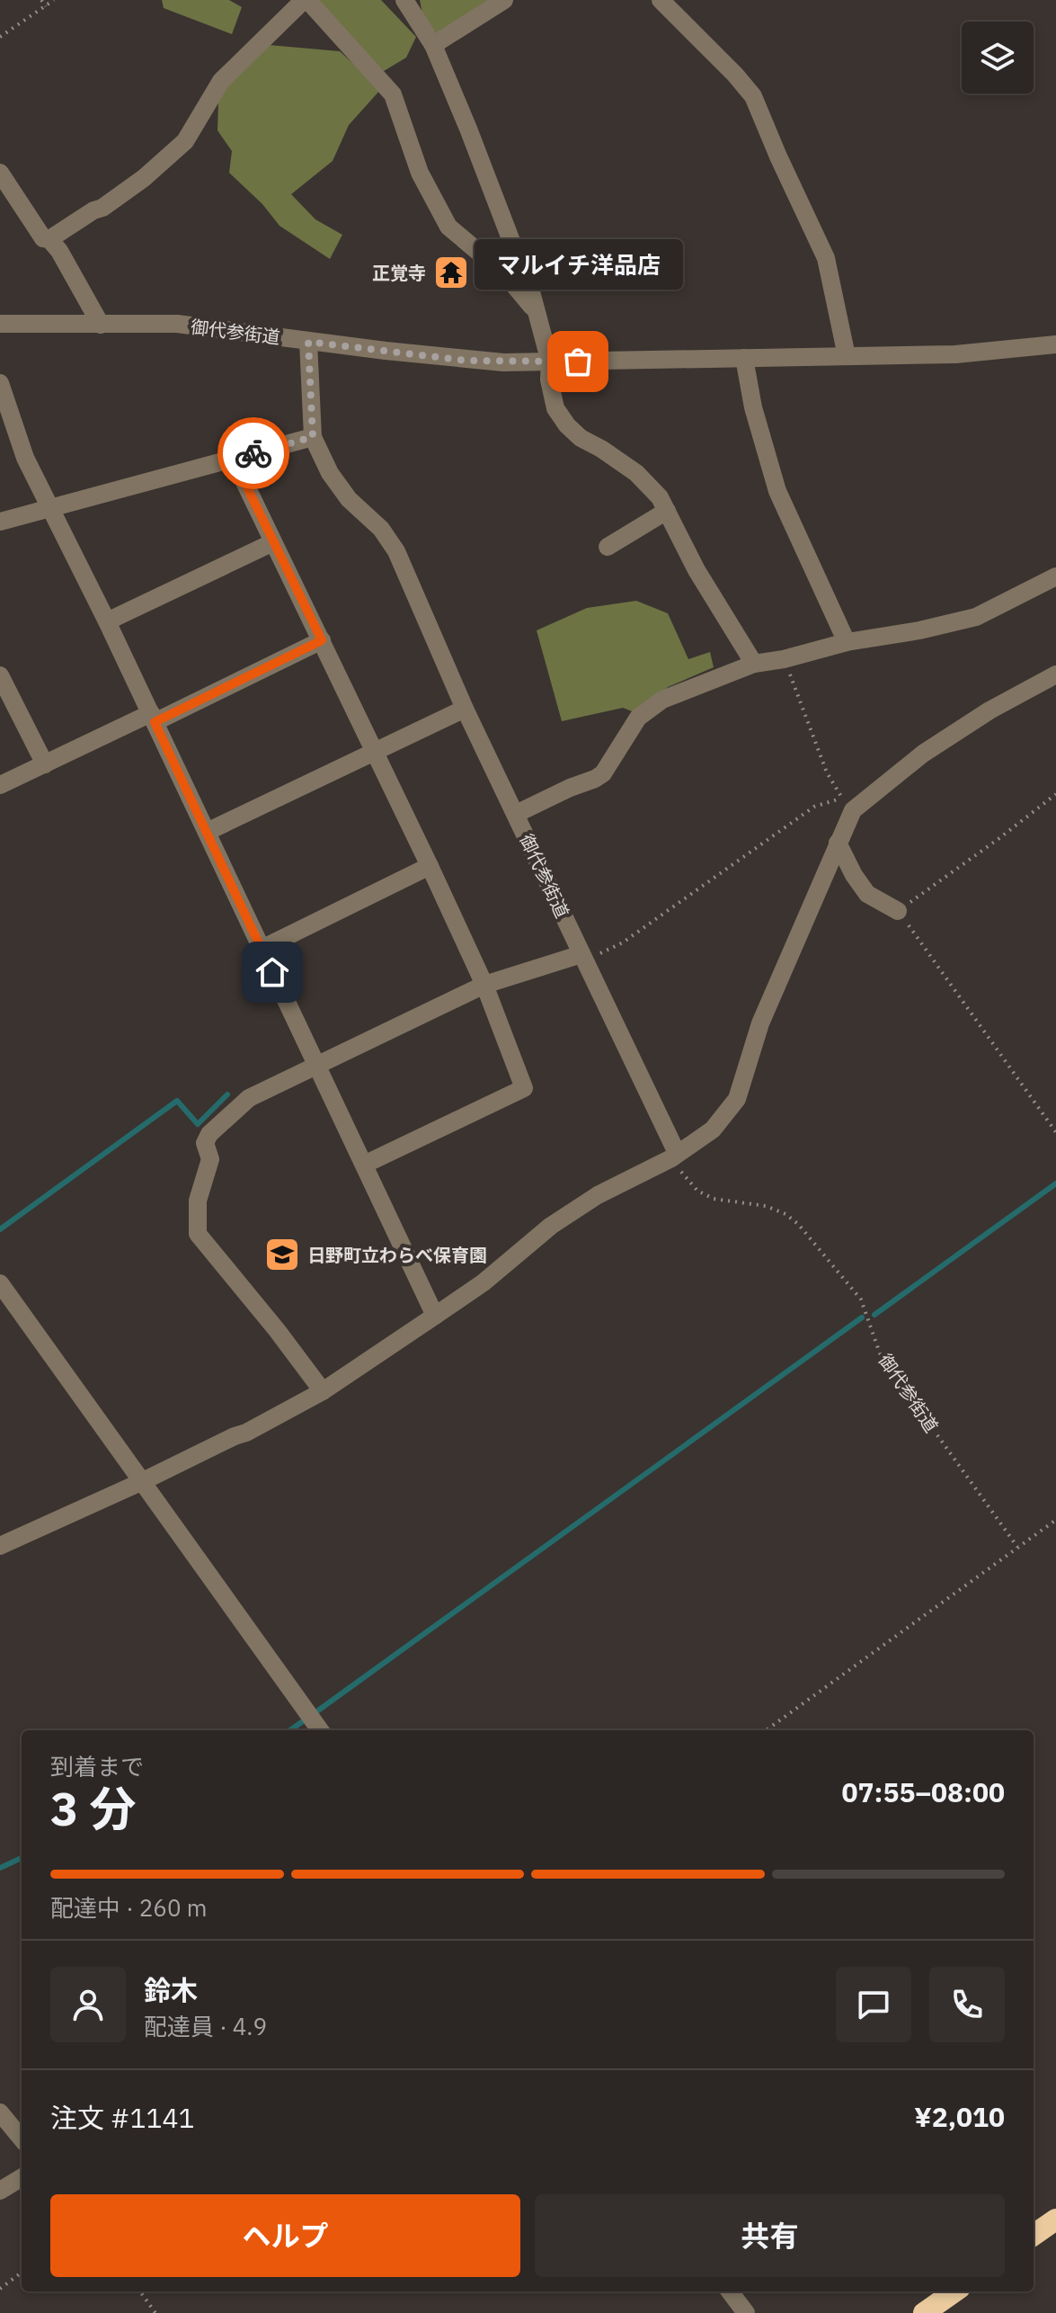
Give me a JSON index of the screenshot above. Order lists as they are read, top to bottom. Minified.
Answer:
{"streets":{"street":["御代参街道"]},"places":{"temple":["正覚寺"],"other":["マルイチ洋品店"],"school or university":["日野町立わらべ保育園"]},"page":{"bubble":"マルイチ洋品店","heading":["3 分","到着まで","07:55–08:00"],"panel":["鈴木","配達員 · 4.9","注文 #1141","¥2,010"],"bar":"配達中 · 260 m","buttons":["ヘルプ","共有"]}}
